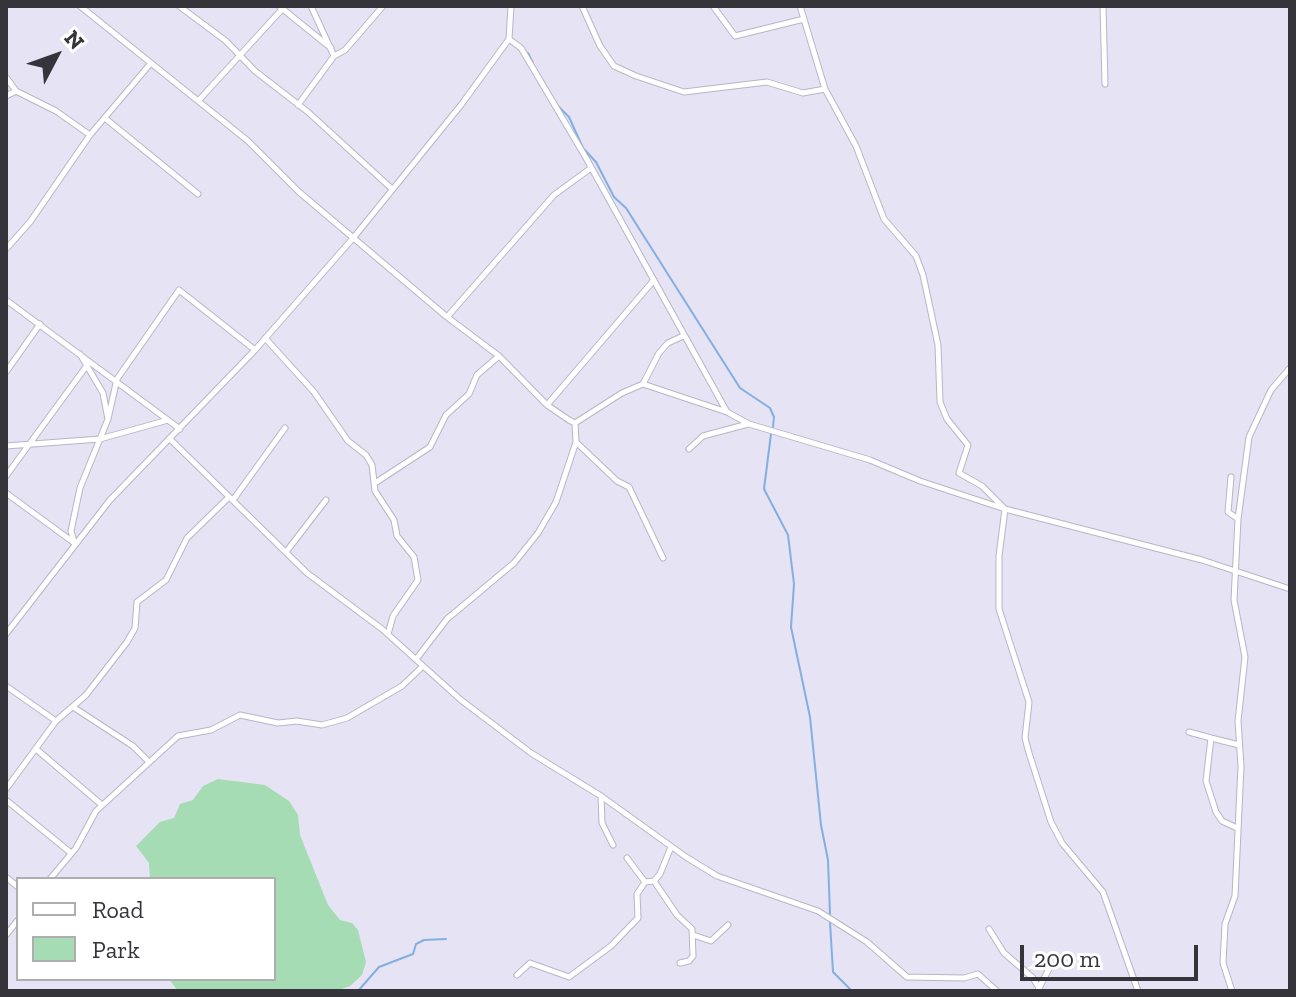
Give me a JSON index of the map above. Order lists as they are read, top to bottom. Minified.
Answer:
{"legend":["Road","Park"],"scale_bar":"200 m","north":"top right"}
